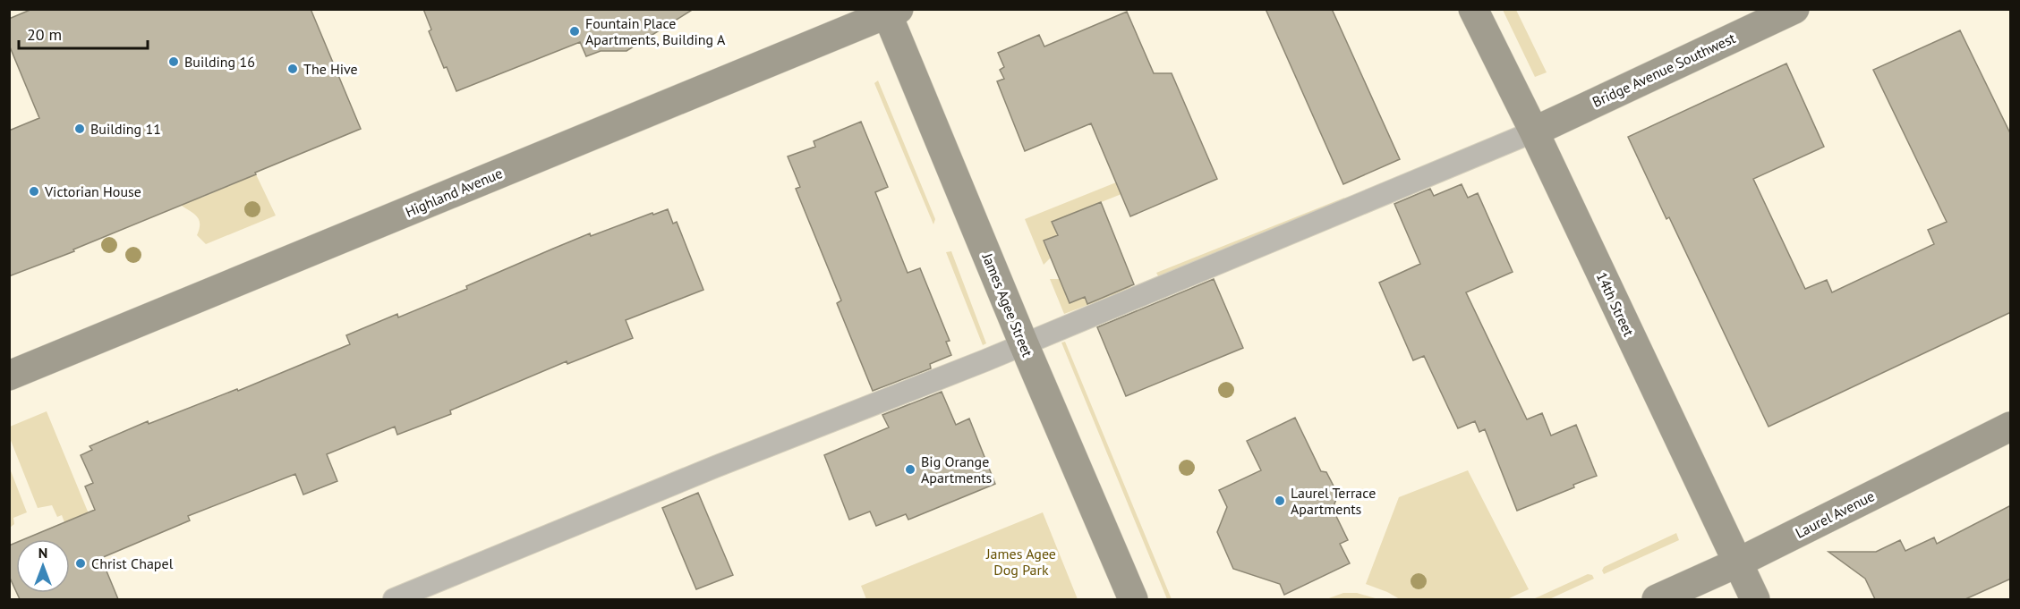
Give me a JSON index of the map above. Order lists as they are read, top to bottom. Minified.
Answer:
{"streets":{"street":["Bridge Avenue Southwest","Highland Avenue","14th Street","James Agee Street","Laurel Avenue"]},"crossings":[["Bridge Avenue Southwest","14th Street"],["Highland Avenue","James Agee Street"],["14th Street","Laurel Avenue"]],"parks":["James Agee Dog Park"],"places":["Fountain Place Apartments, Building A","Building 16","The Hive","Building 11","Victorian House","Big Orange Apartments","Laurel Terrace Apartments","Christ Chapel"],"scale_bar":"20 m","north":"top"}
